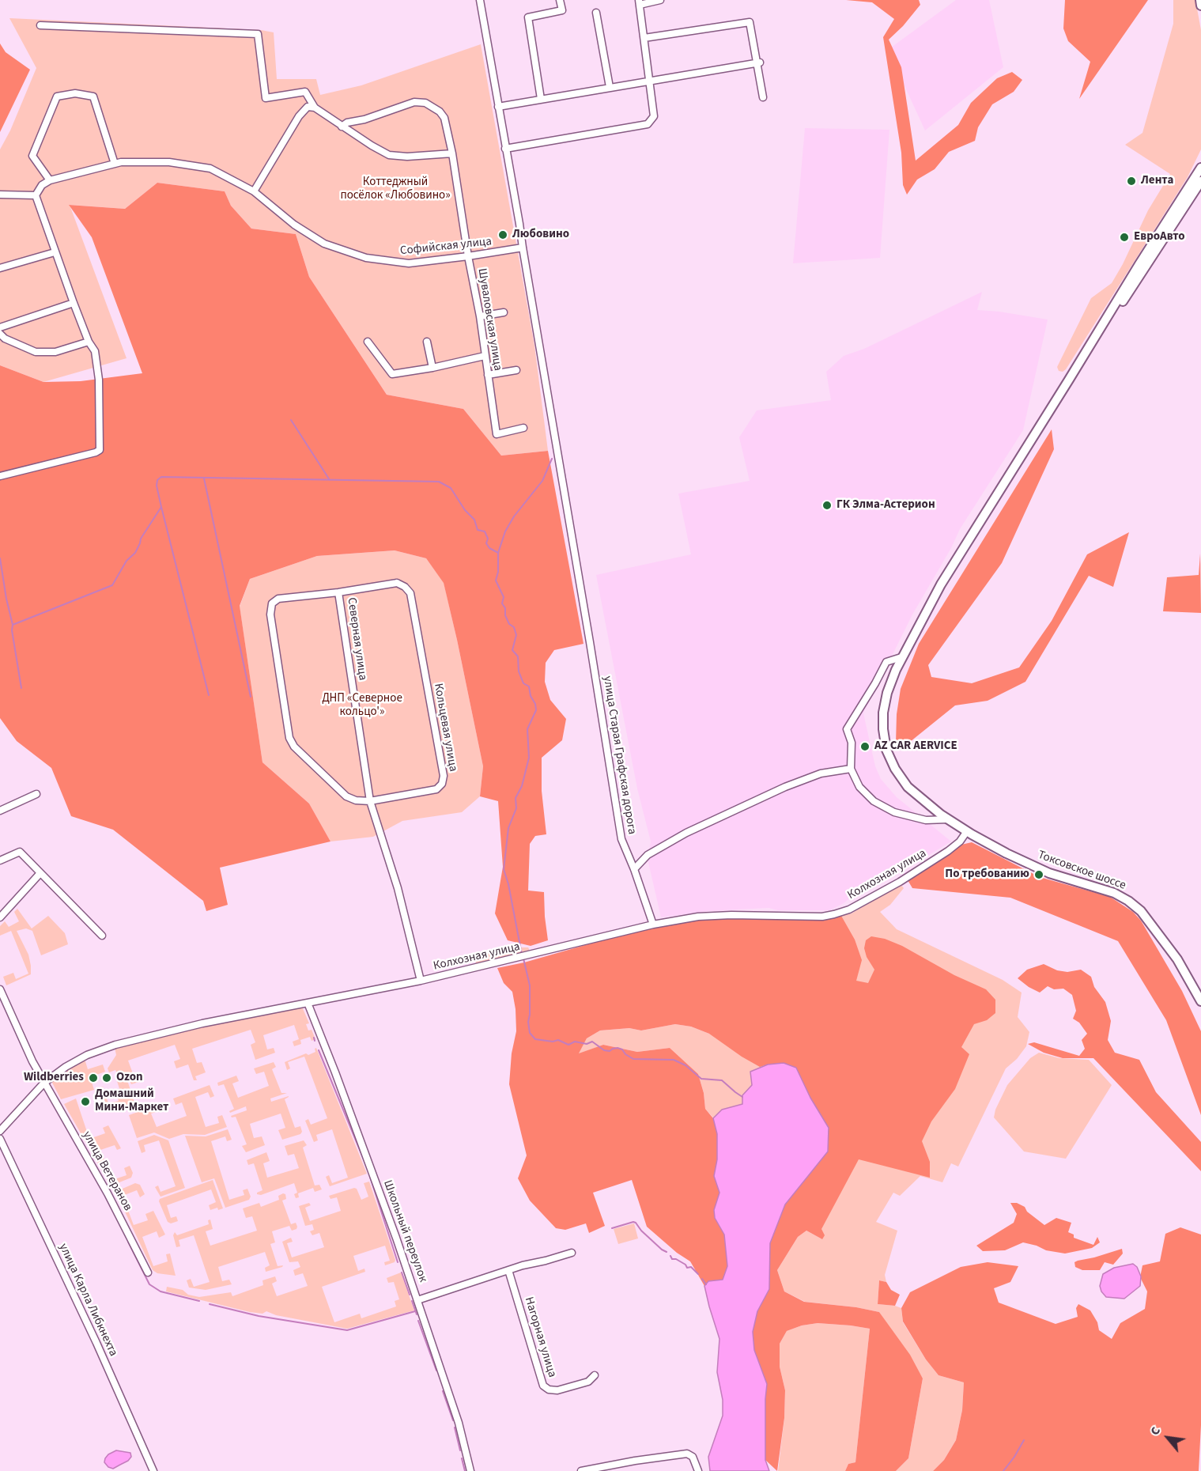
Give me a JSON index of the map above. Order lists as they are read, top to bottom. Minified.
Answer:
{"streets":{"main road":["Токсовское шоссе"],"street":["Софийская улица","Шуваловская улица","Северная улица","Кольцевая улица","улица Старая Графская дорога","Колхозная улица","улица Ветеранов","Школьный переулок","улица Карла Либкнехта","Нагорная улица"]},"crossings":[["Софийская улица","Шуваловская улица"],["Софийская улица","улица Старая Графская дорога"],["Северная улица","Кольцевая улица"],["Северная улица","Колхозная улица"],["улица Старая Графская дорога","Колхозная улица"],["Токсовское шоссе","Колхозная улица"],["Колхозная улица","улица Ветеранов"],["Колхозная улица","Школьный переулок"]],"parks":["Коттеджный посёлок «Любовино»","ДНП «Северное кольцо'»"],"places":["Лента","Любовино","ЕвроАвто","ГК Элма-Астерион","AZ CAR AERVICE","По требованию","Wildberries","Ozon","Домашний Мини-Маркет"],"north":"top left"}
